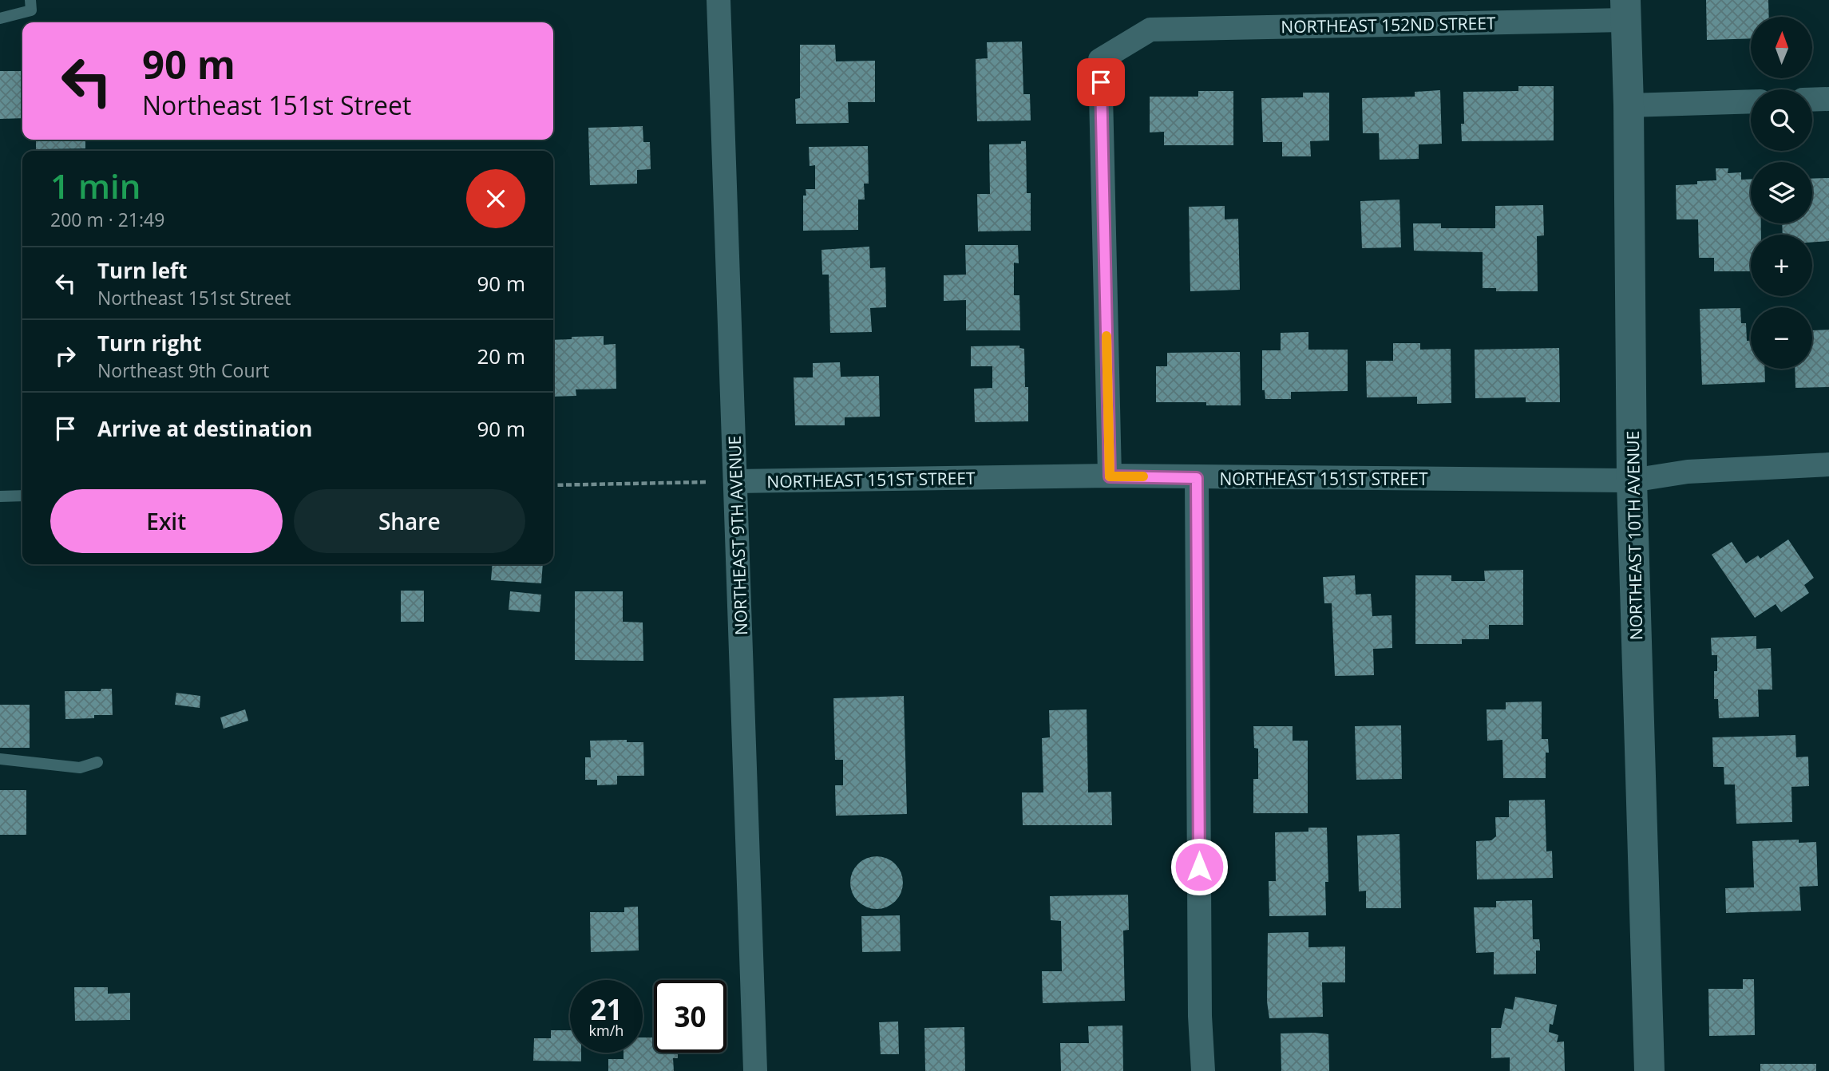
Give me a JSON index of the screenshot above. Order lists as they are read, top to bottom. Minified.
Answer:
{"streets":{"street":["NORTHEAST 152ND STREET","NORTHEAST 151ST STREET","NORTHEAST 9TH AVENUE","NORTHEAST 10TH AVENUE"]},"crossings":[["NORTHEAST 152ND STREET","NORTHEAST 151ST STREET"],["NORTHEAST 152ND STREET","NORTHEAST 10TH AVENUE"],["NORTHEAST 151ST STREET","NORTHEAST 9TH AVENUE"],["NORTHEAST 151ST STREET","NORTHEAST 10TH AVENUE"]],"north":"top","page":{"map_buttons":["+","−"],"turn":["90 m","Northeast 151st Street"],"heading":["1 min","200 m · 21:49"],"list":[{"name":"Turn left","note":"Northeast 151st Street","value":"90 m"},{"name":"Turn right","note":"Northeast 9th Court","value":"20 m"},{"name":"Arrive at destination","value":"90 m"}],"buttons":["Exit","Share"],"speed":"21 km/h","limit":"30"}}
